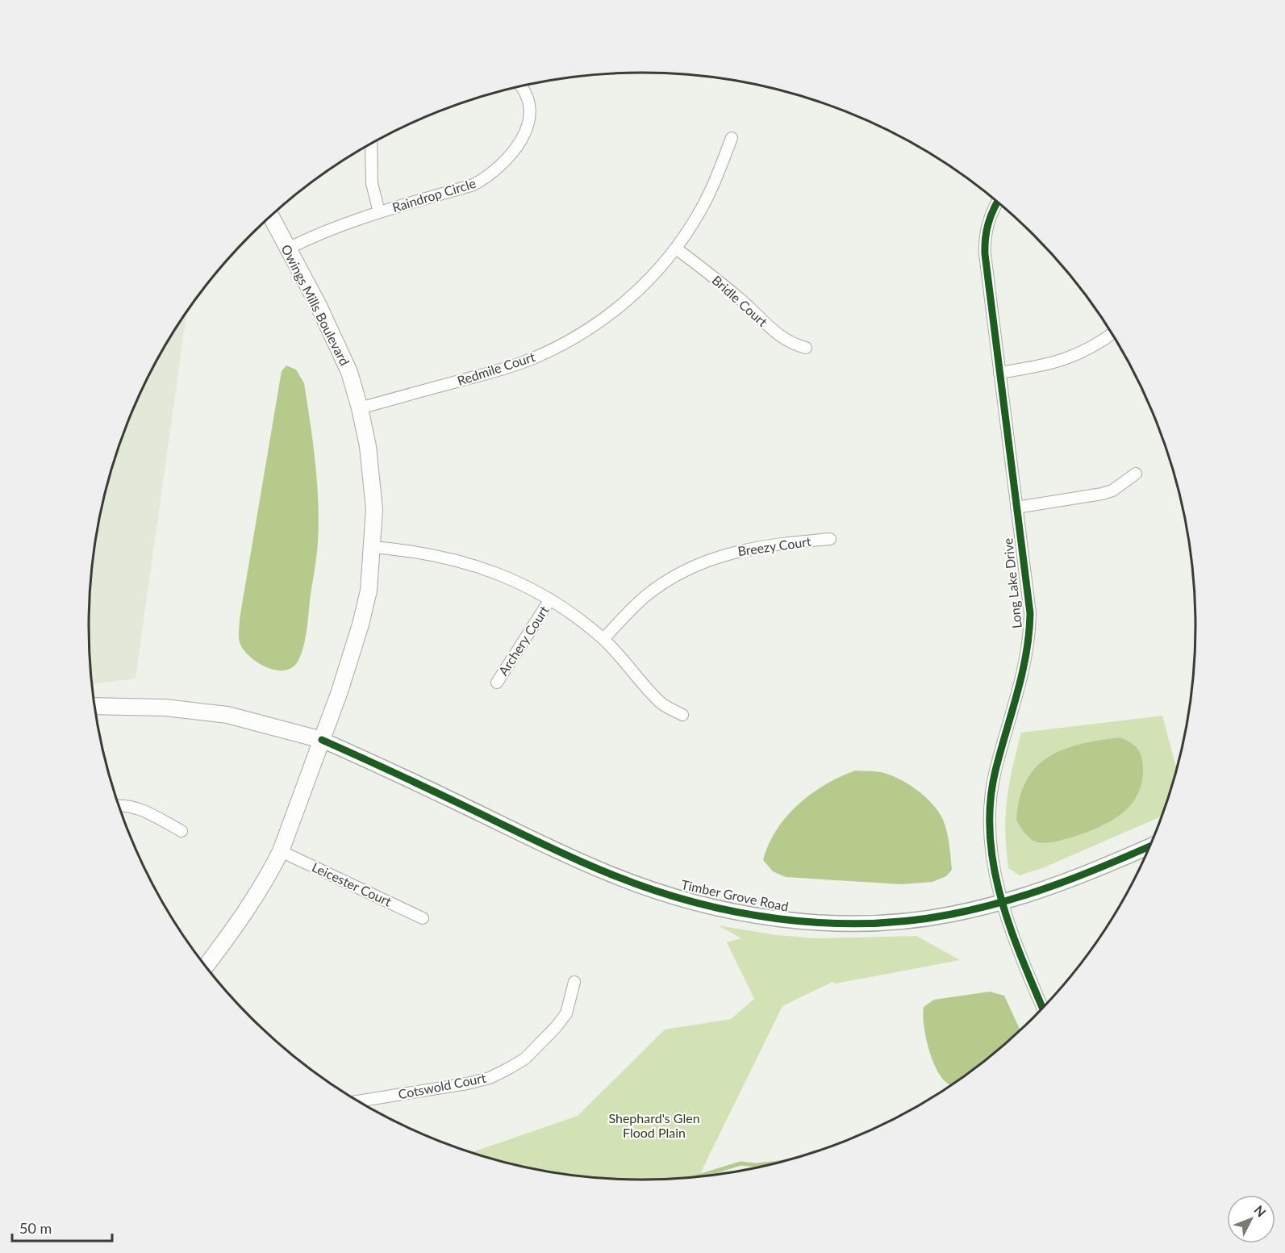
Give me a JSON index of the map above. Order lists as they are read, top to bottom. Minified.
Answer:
{"streets":{"main road":["Owings Mills Boulevard"],"street":["Raindrop Circle","Bridle Court","Redmile Court","Breezy Court","Long Lake Drive","Archery Court","Leicester Court","Timber Grove Road","Cotswold Court"]},"crossings":[["Raindrop Circle","Owings Mills Boulevard"],["Bridle Court","Redmile Court"],["Owings Mills Boulevard","Redmile Court"],["Owings Mills Boulevard","Leicester Court"],["Owings Mills Boulevard","Timber Grove Road"],["Long Lake Drive","Timber Grove Road"]],"parks":["Shephard's Glen Flood Plain"],"scale_bar":"50 m","north":"top right"}
